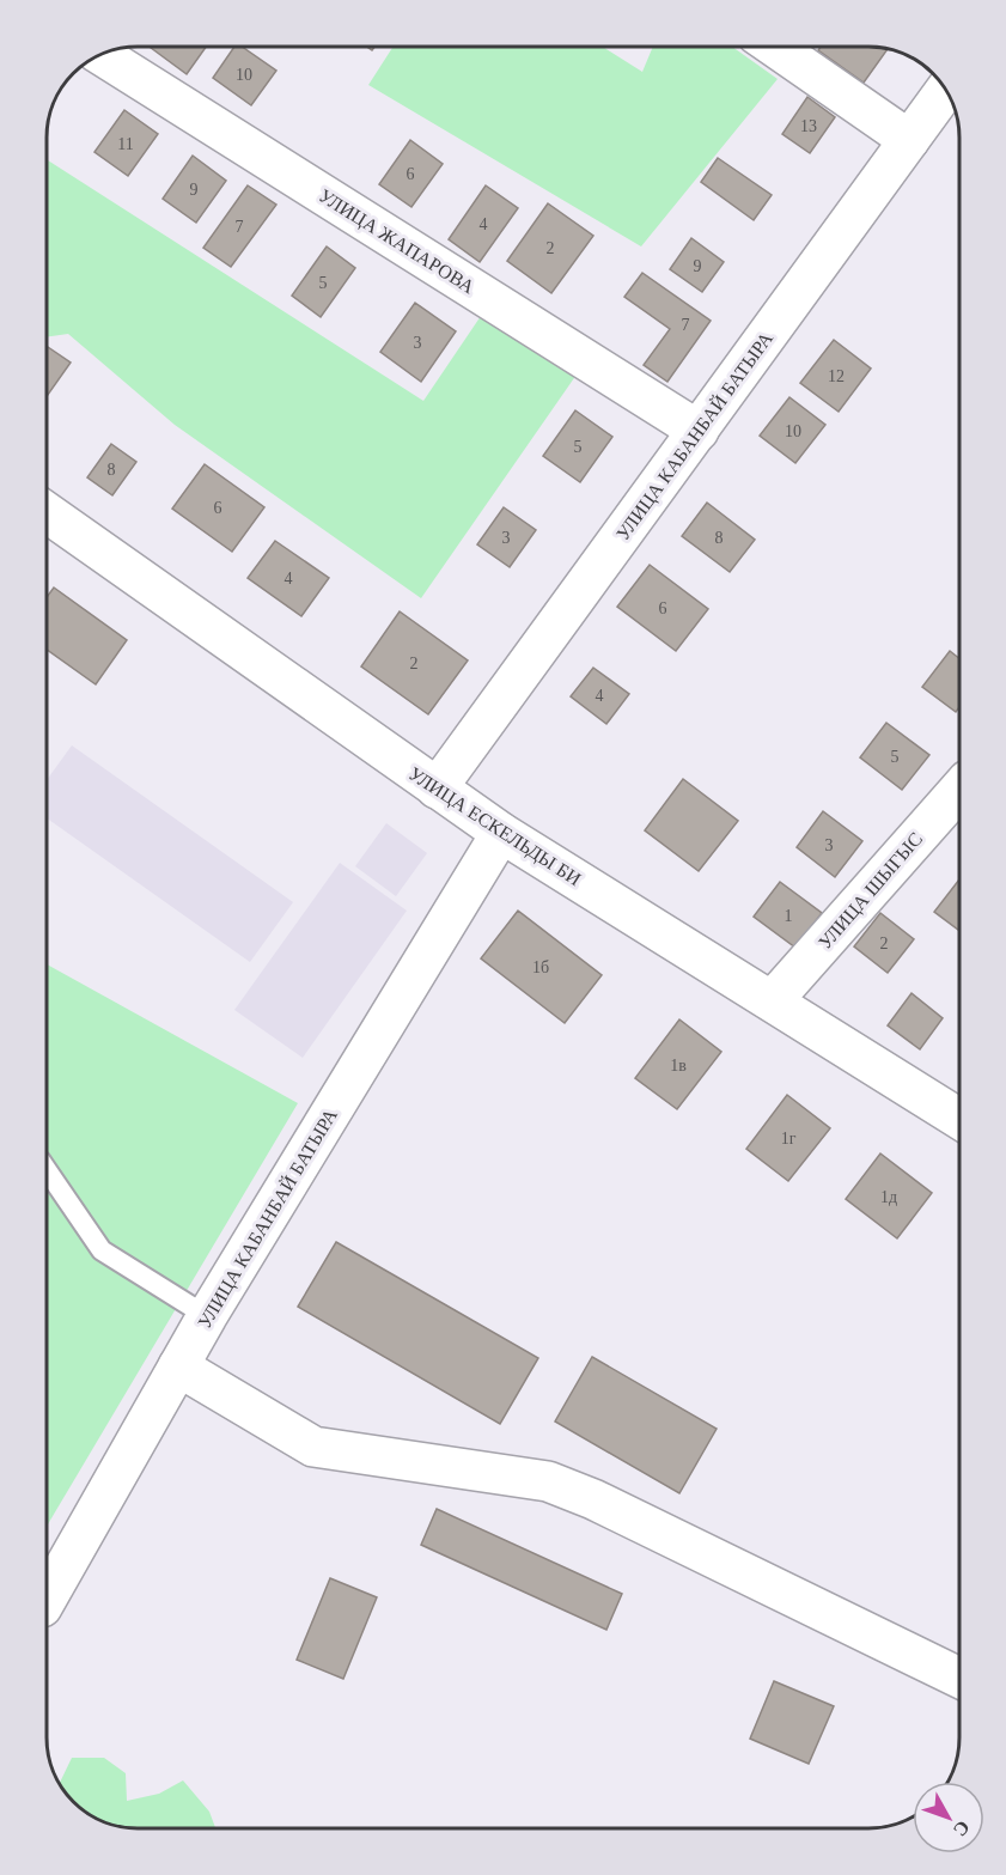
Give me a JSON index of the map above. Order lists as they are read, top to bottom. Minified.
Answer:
{"streets":{"street":["УЛИЦА ЖАПАРОВА","УЛИЦА КАБАНБАЙ БАТЫРА","УЛИЦА ЕСКЕЛЬДЫ БИ","УЛИЦА ШЫГЫС"]},"crossings":[["УЛИЦА ЖАПАРОВА","УЛИЦА КАБАНБАЙ БАТЫРА"],["УЛИЦА КАБАНБАЙ БАТЫРА","УЛИЦА ЕСКЕЛЬДЫ БИ"],["УЛИЦА ЕСКЕЛЬДЫ БИ","УЛИЦА ШЫГЫС"]],"house_numbers":["10","13","11","6","9","4","7","2","9","5","7","3","12","10","5","8","6","3","8","4","6","2","4","5","3","1","2","1б","1в","1г","1д"],"north":"bottom right"}
